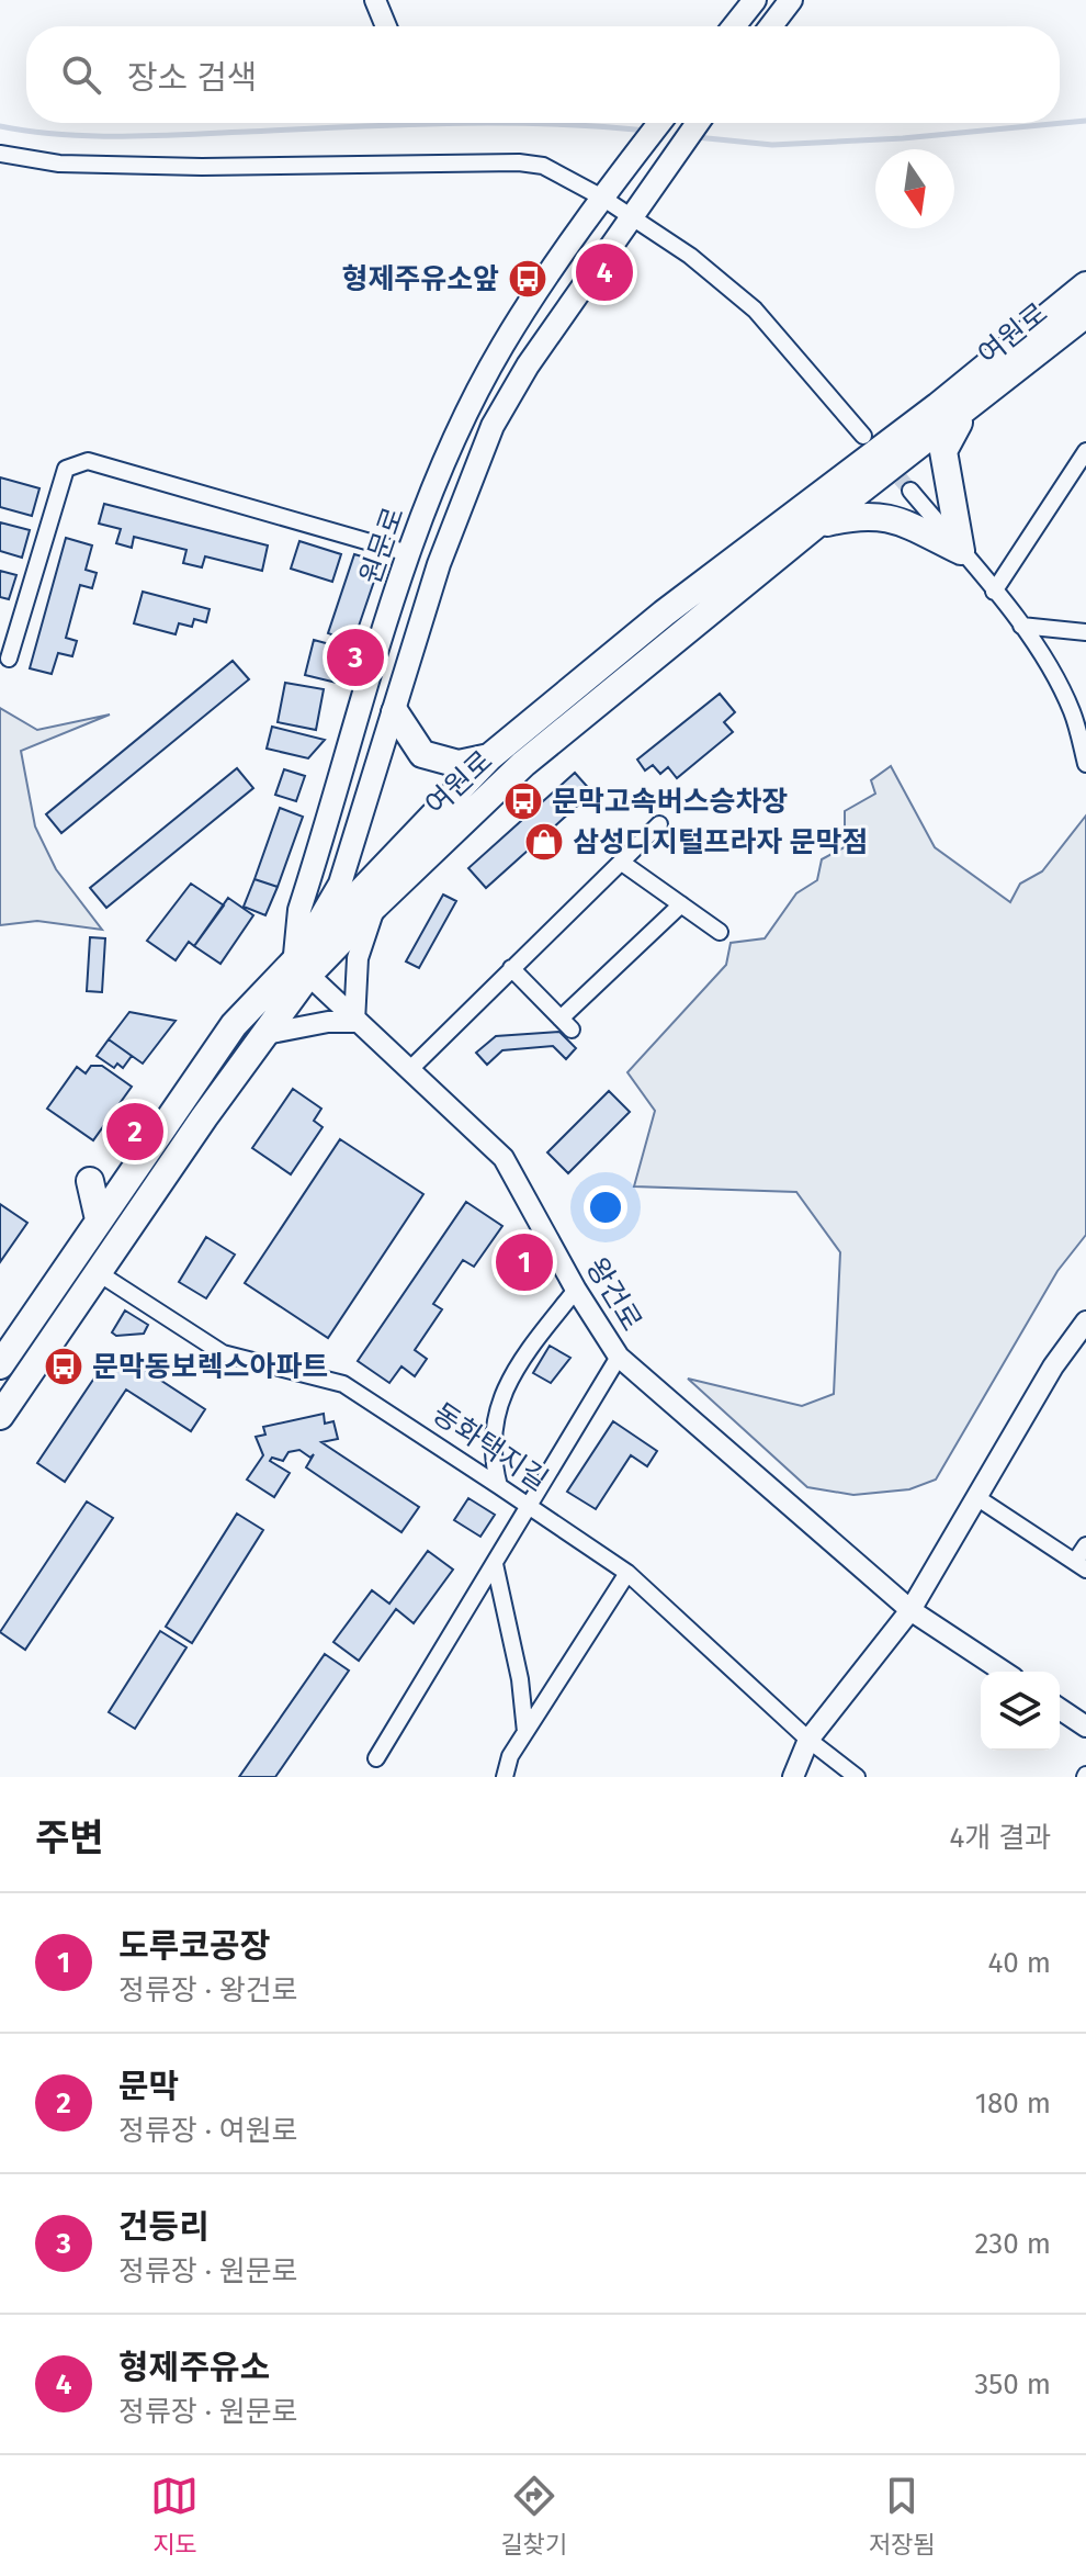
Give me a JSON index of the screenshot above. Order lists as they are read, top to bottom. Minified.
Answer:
{"streets":{"highway":["여원로"],"main road":["원문로"],"street":["왕건로","동화택지길"]},"crossings":[["여원로","원문로"],["여원로","왕건로"],["여원로","동화택지길"],["원문로","왕건로"]],"places":{"bus stop":["형제주유소앞","문막고속버스승차장","문막동보렉스아파트"],"shop":["삼성디지털프라자 문막점"]},"north":"bottom","page":{"search":"장소 검색","pins":["4","3","2","1"],"heading":["주변","4개 결과"],"list":[{"mark":"1","name":"도루코공장","note":"정류장 · 왕건로","value":"40 m"},{"mark":"2","name":"문막","note":"정류장 · 여원로","value":"180 m"},{"mark":"3","name":"건등리","note":"정류장 · 원문로","value":"230 m"},{"mark":"4","name":"형제주유소","note":"정류장 · 원문로","value":"350 m"}],"nav":["지도","길찾기","저장됨"]}}
